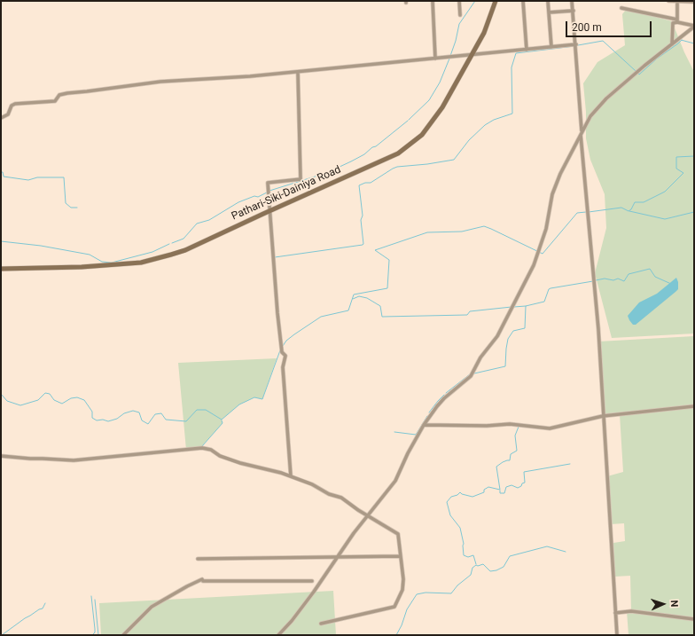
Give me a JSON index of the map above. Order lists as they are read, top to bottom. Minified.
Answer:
{"streets":{"main road":["Pathari-Siki-Dainiya Road"]},"scale_bar":"200 m","north":"right"}
